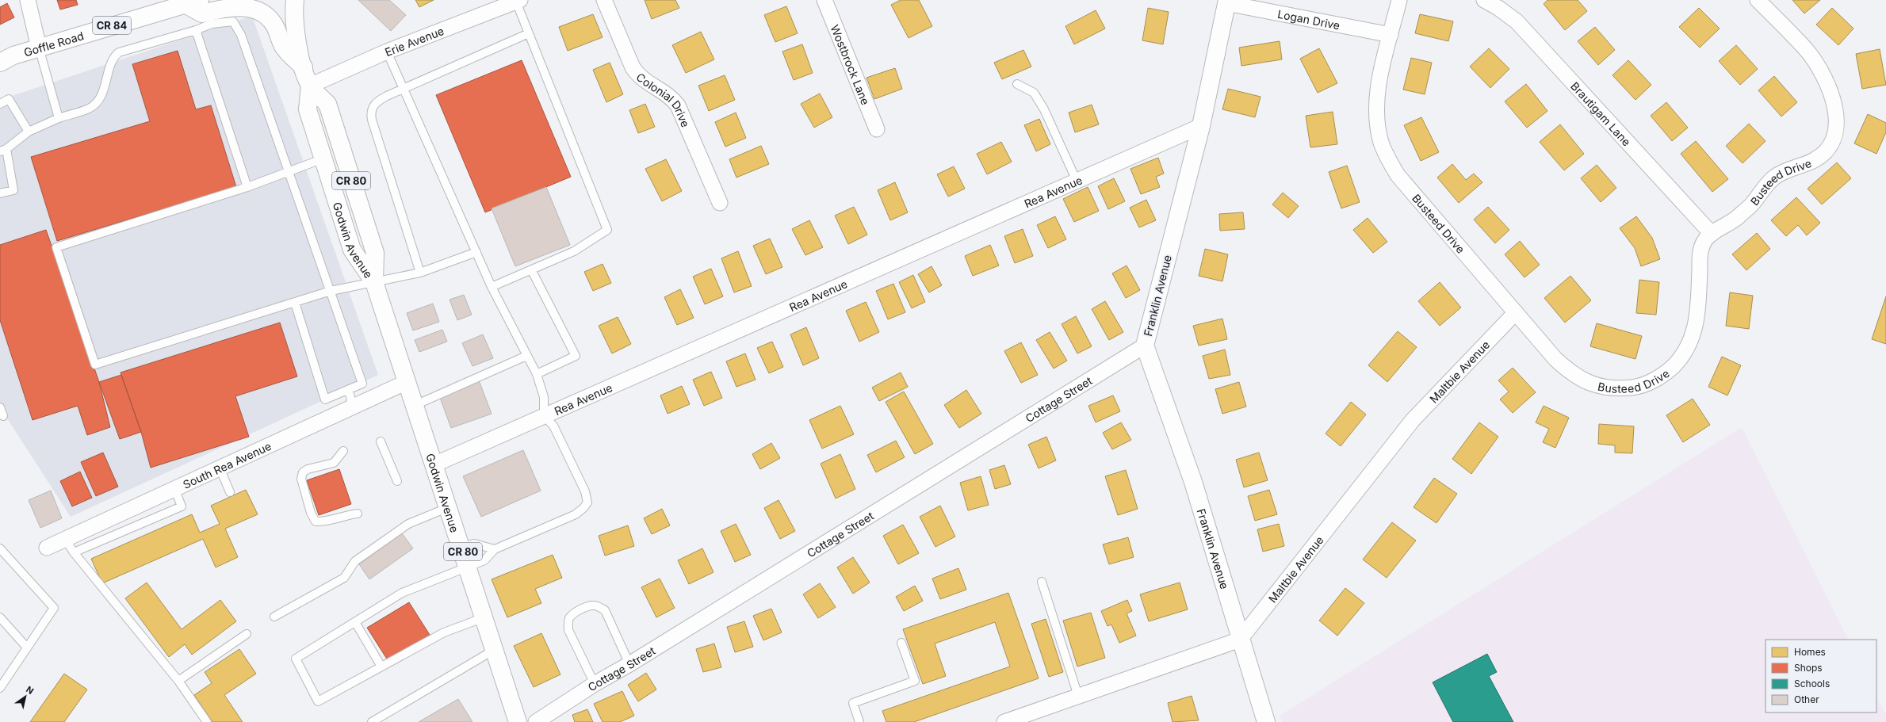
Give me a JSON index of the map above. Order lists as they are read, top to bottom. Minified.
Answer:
{"streets":{"main road":["CR 84","Goffle Road","CR 80","Godwin Avenue","Franklin Avenue"],"street":["Logan Drive","Erie Avenue","Wostbrock Lane","Colonial Drive","Brautigam Lane","Busteed Drive","Rea Avenue","Maltbie Avenue","Cottage Street","South Rea Avenue"]},"crossings":[["Logan Drive","Busteed Drive"],["Logan Drive","Franklin Avenue"],["Erie Avenue","Godwin Avenue"],["Brautigam Lane","Busteed Drive"],["Busteed Drive","Maltbie Avenue"],["Rea Avenue","Godwin Avenue"],["Rea Avenue","Franklin Avenue"],["Godwin Avenue","South Rea Avenue"],["Franklin Avenue","Maltbie Avenue"],["Franklin Avenue","Cottage Street"]],"legend":["Homes","Shops","Schools","Other"],"north":"top right"}
